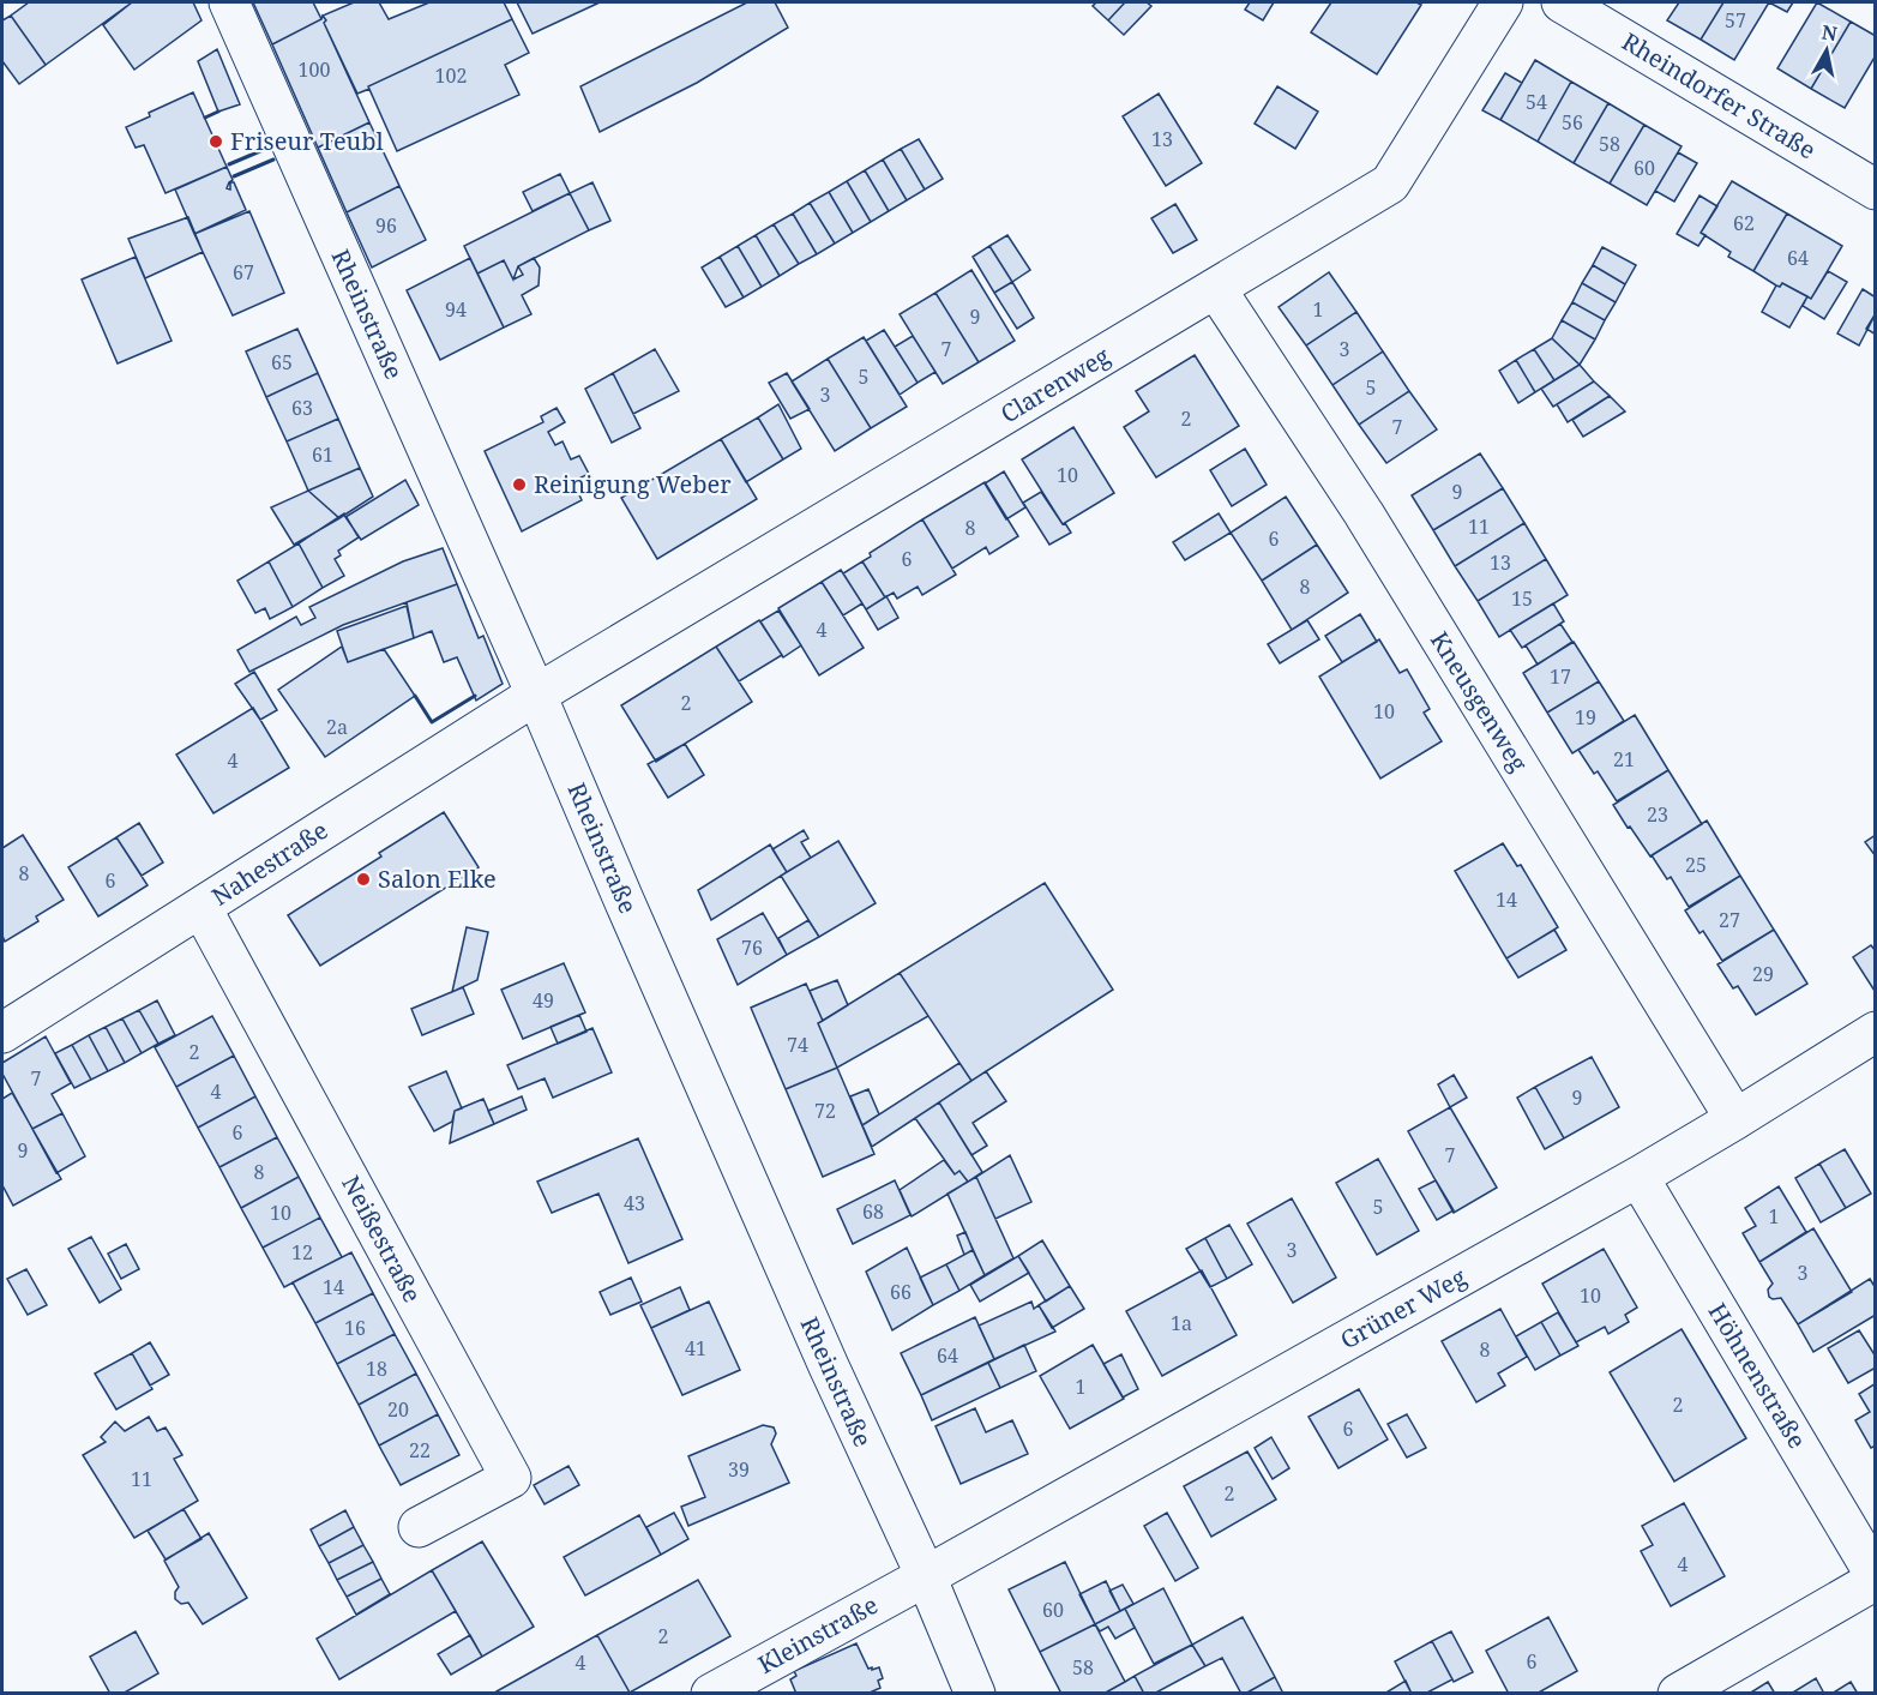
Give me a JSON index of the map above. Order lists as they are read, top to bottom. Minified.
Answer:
{"streets":{"street":["Rheindorfer Straße","Rheinstraße","Clarenweg","Kneusgenweg","Nahestraße","Neißestraße","Grüner Weg","Höhnenstraße","Kleinstraße"]},"crossings":[["Rheinstraße","Clarenweg"],["Rheinstraße","Nahestraße"],["Rheinstraße","Grüner Weg"],["Rheinstraße","Kleinstraße"],["Clarenweg","Kneusgenweg"],["Clarenweg","Nahestraße"],["Kneusgenweg","Grüner Weg"],["Nahestraße","Neißestraße"],["Grüner Weg","Höhnenstraße"],["Grüner Weg","Kleinstraße"]],"places":["Friseur Teubl","Reinigung Weber","Salon Elke"],"house_numbers":["57","100","102","54","56","13","58","60","62","96","64","67","94","1","9","7","3","65","5","5","3","63","2","7","61","10","9","11","8","6","6","13","8","15","4","17","2","10","19","2a","21","4","23","25","8","6","14","27","76","29","49","74","2","7","4","9","72","6","9","7","8","43","5","68","10","1","3","12","3","14","66","10","1a","16","41","8","64","18","1","2","20","6","22","39","11","2","4","60","2","6","4","58"],"north":"top"}
